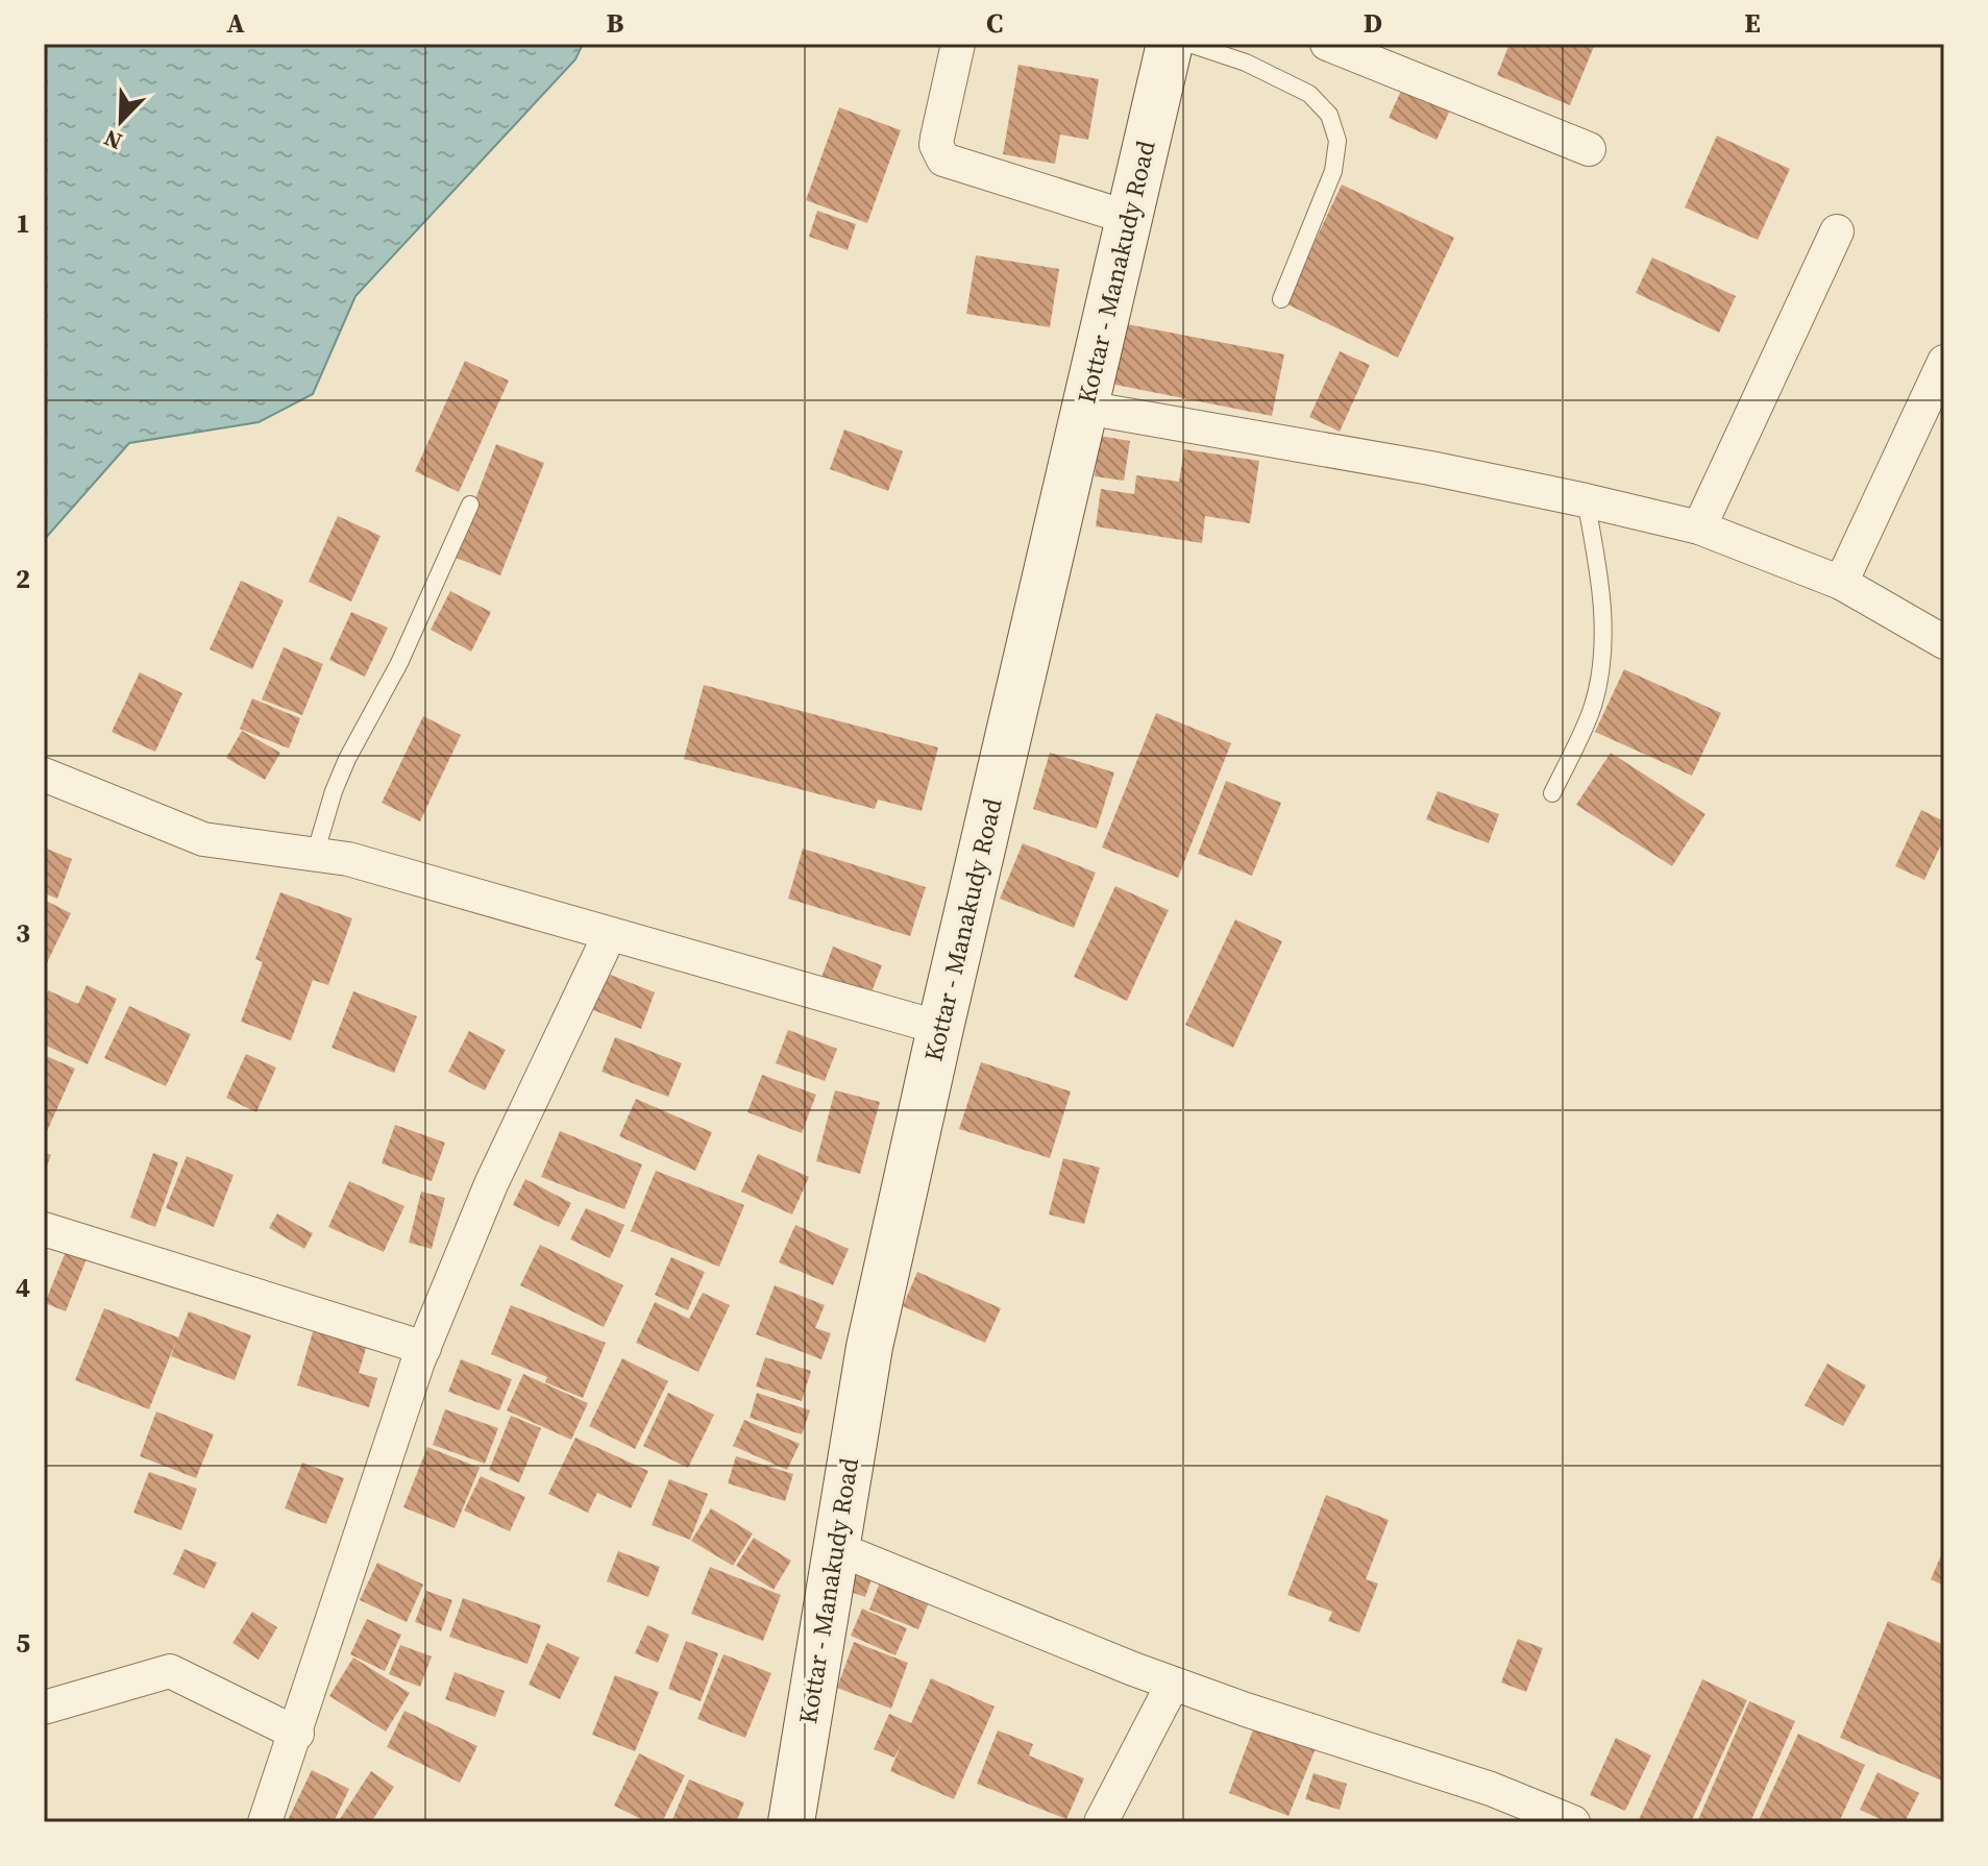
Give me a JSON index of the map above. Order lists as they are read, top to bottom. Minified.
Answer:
{"streets":{"main road":["Kottar - Manakudy Road"]},"north":"bottom left","grid":{"columns":["A","B","C","D","E"],"rows":["1","2","3","4","5"]}}
